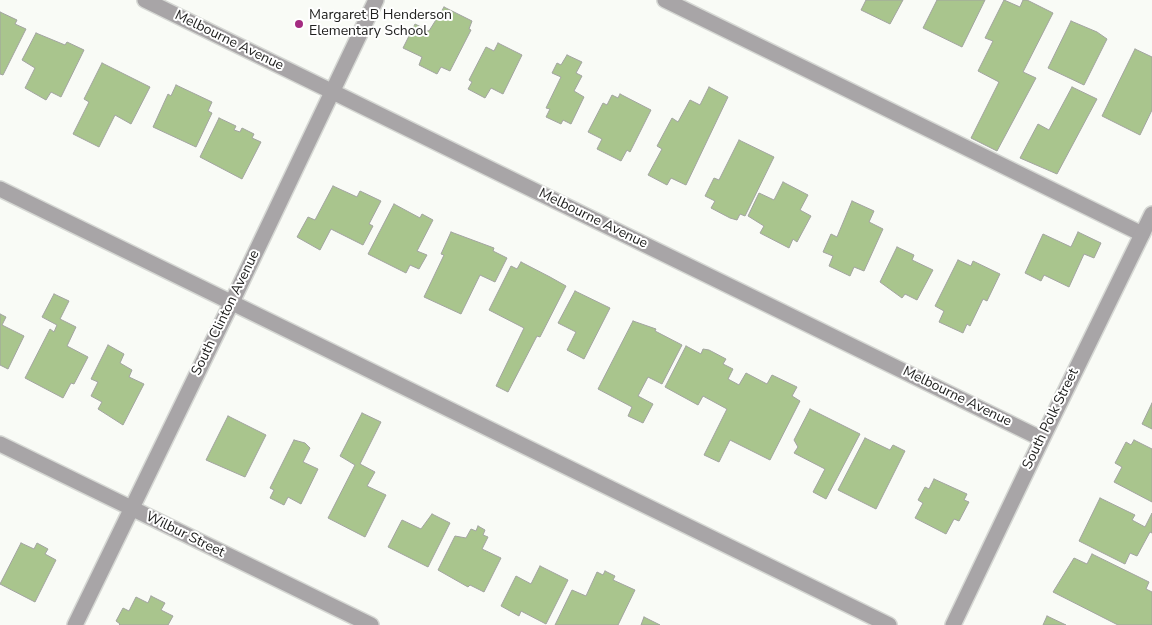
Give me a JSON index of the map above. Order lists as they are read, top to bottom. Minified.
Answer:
{"streets":{"street":["Melbourne Avenue","South Clinton Avenue","South Polk Street","Wilbur Street"]},"crossings":[["Melbourne Avenue","South Clinton Avenue"],["Melbourne Avenue","South Polk Street"],["South Clinton Avenue","Wilbur Street"]],"places":["Margaret B Henderson Elementary School"]}
